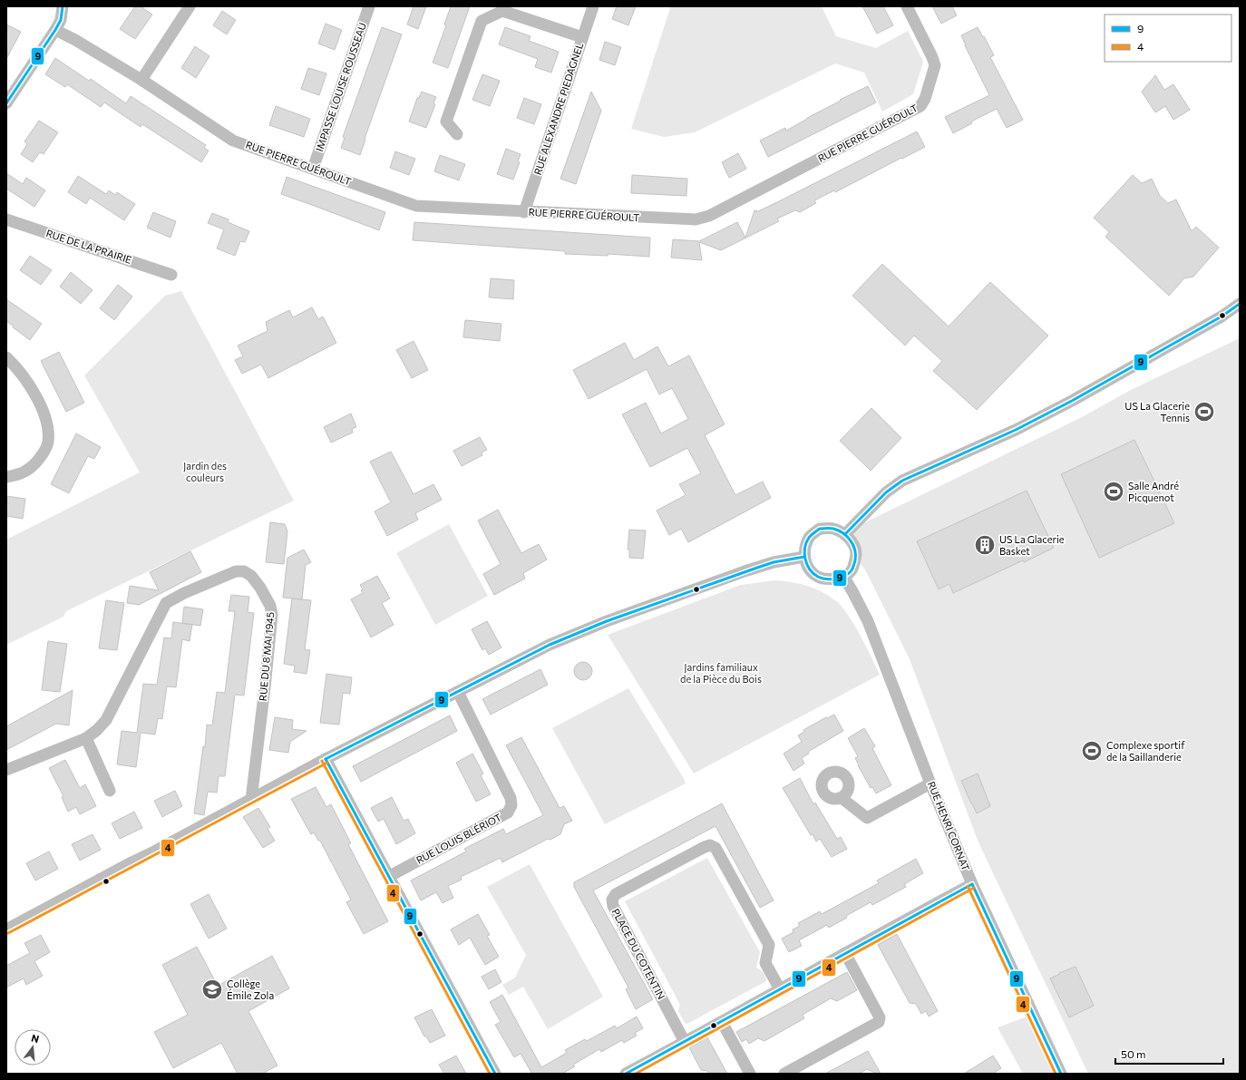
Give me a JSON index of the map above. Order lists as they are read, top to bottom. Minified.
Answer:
{"streets":{"street":["IMPASSE LOUISE ROUSSEAU","RUE ALEXANDRE PIEDAGNEL","RUE PIERRE GUÉROULT","RUE DE LA PRAIRIE","RUE DU 8 MAI 1945","RUE HENRI CORNAT","RUE LOUIS BLÉRIOT","PLACE DU COTENTIN"]},"crossings":[["IMPASSE LOUISE ROUSSEAU","RUE PIERRE GUÉROULT"],["RUE ALEXANDRE PIEDAGNEL","RUE PIERRE GUÉROULT"]],"parks":["Jardin des couleurs","Jardins familiaux de la Pièce du Bois"],"places":{"sports":["US La Glacerie Tennis","Salle André Picquenot","Complexe sportif de la Saillanderie"],"building":["US La Glacerie Basket"],"school or university":["Collège Émile Zola"]},"lines":["transit line 9","transit line 4"],"legend":["9","4"],"scale_bar":"50 m","north":"top"}
